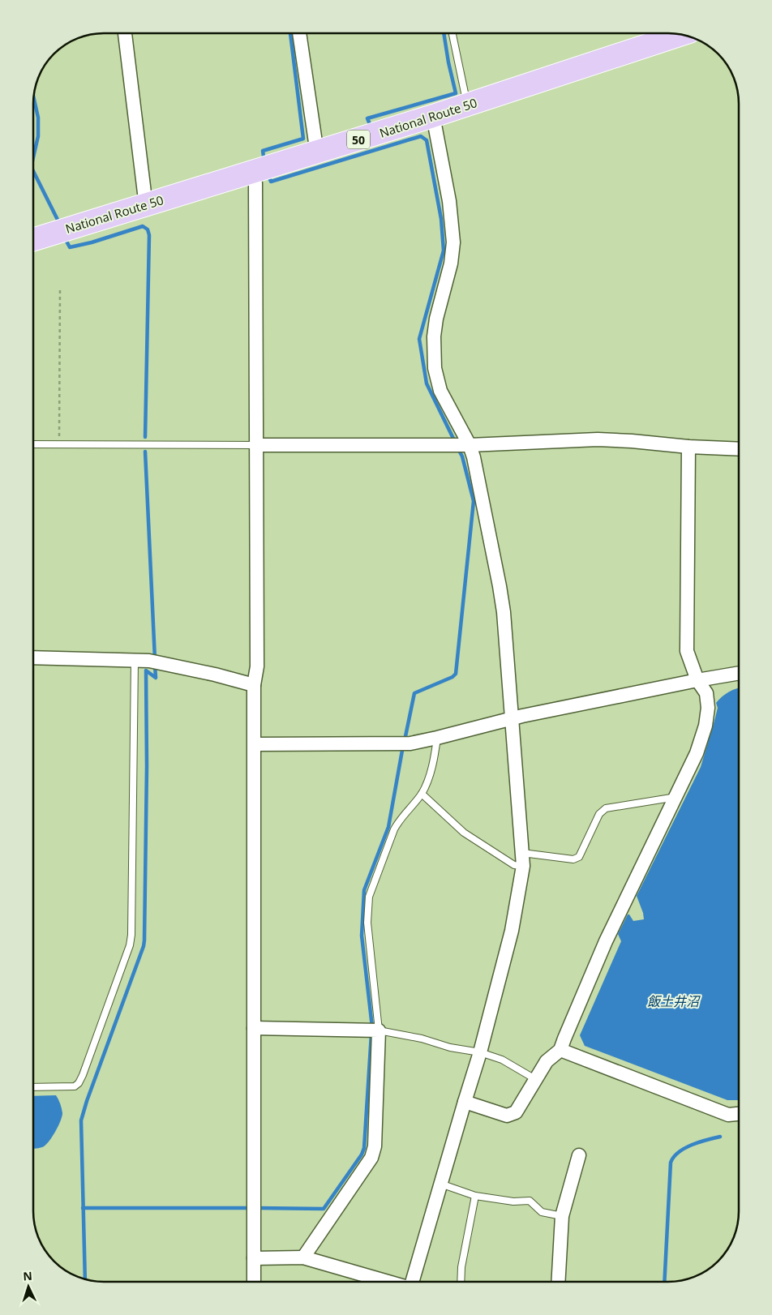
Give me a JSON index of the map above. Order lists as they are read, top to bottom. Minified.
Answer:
{"streets":{"highway":["National Route 50","50"]},"water":["飯土井沼"],"north":"top"}
